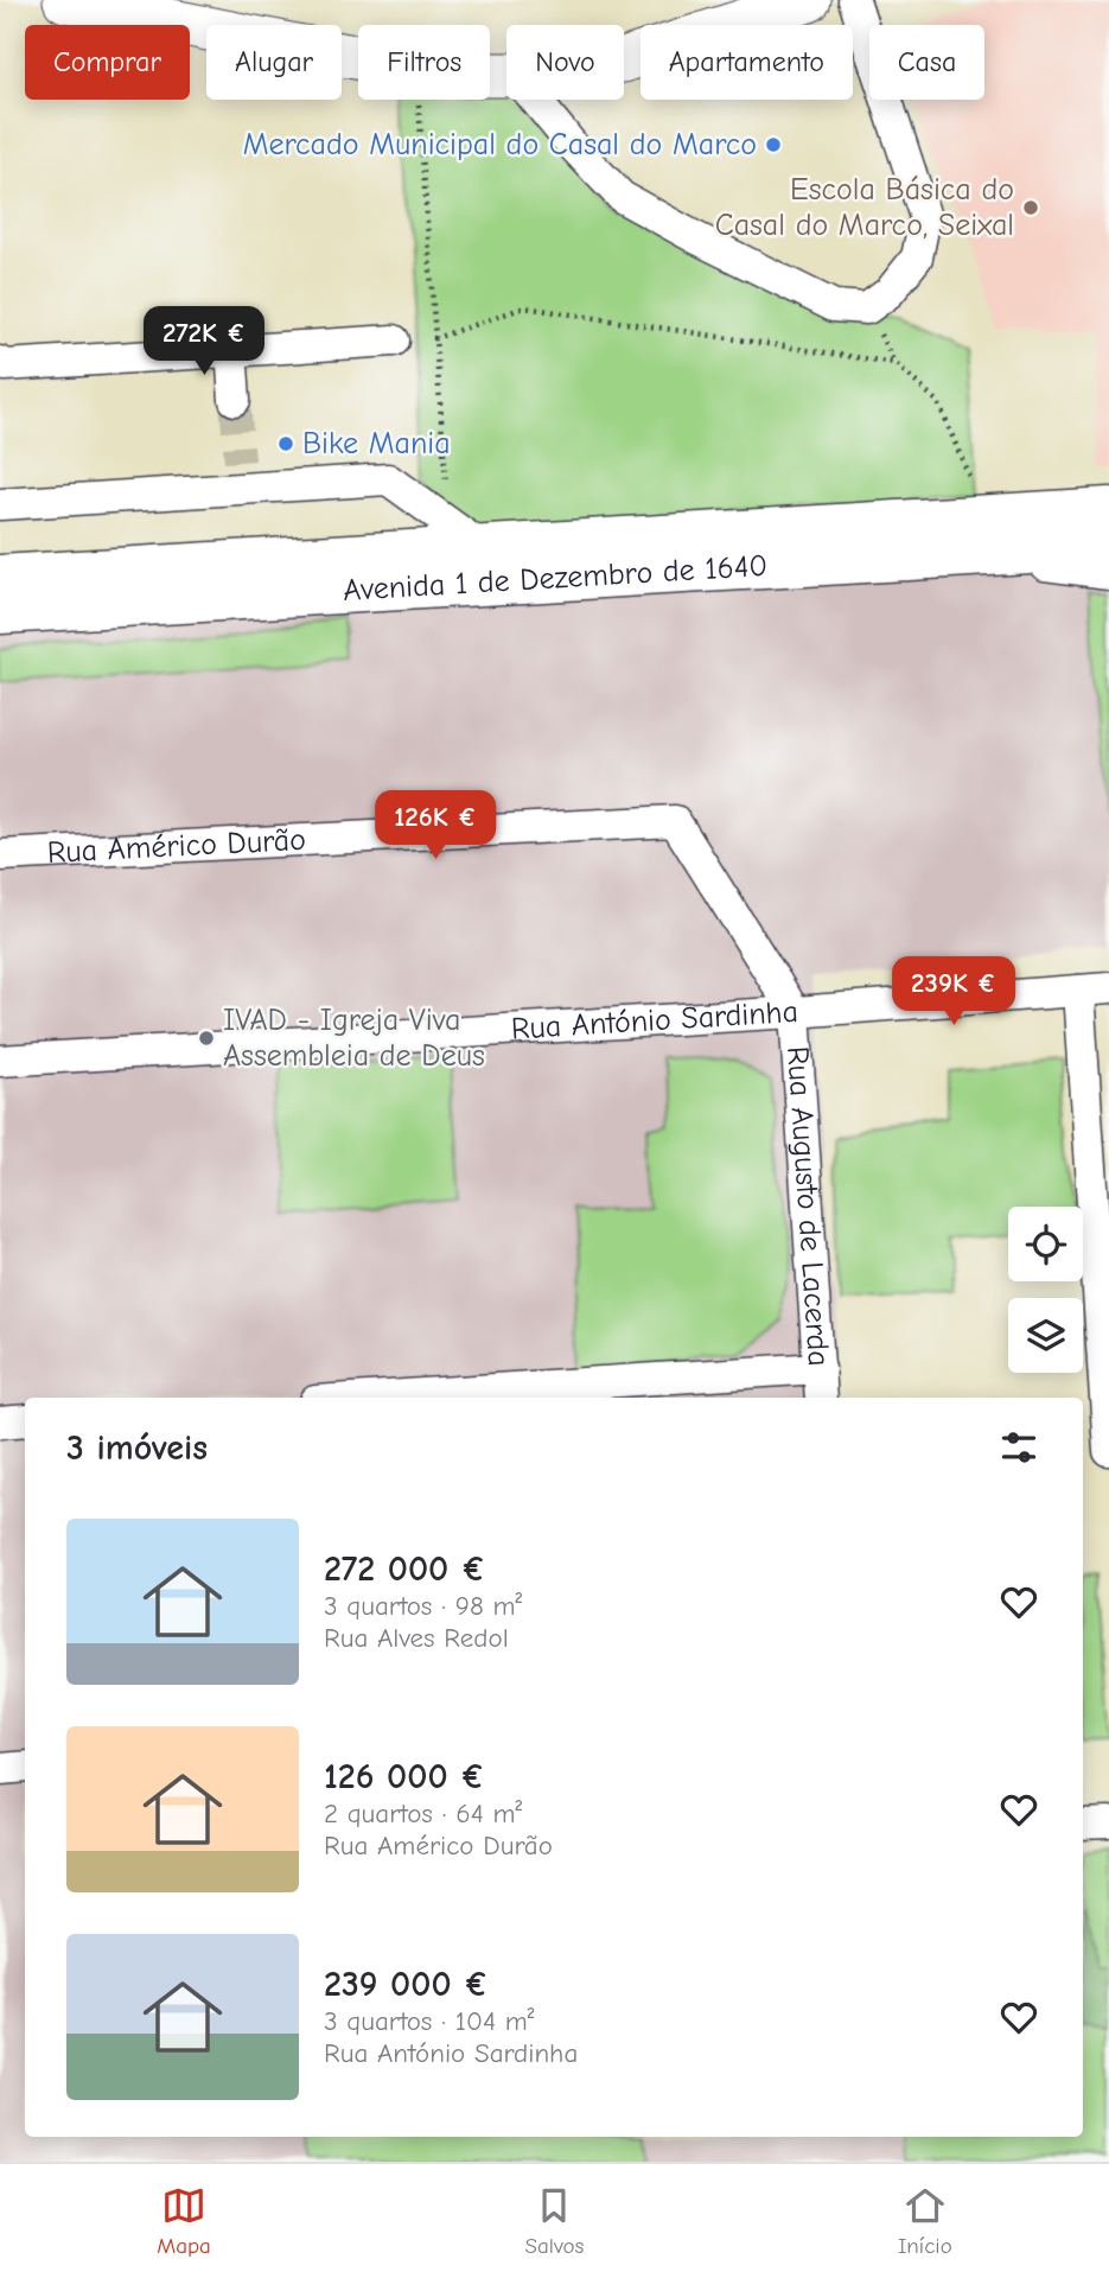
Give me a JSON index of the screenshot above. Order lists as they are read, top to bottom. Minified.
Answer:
{"streets":{"main road":["Avenida 1 de Dezembro de 1640"],"street":["Rua Américo Durão","Rua António Sardinha","Rua Augusto de Lacerda"]},"crossings":[["Rua Américo Durão","Rua António Sardinha"],["Rua Américo Durão","Rua Augusto de Lacerda"],["Rua António Sardinha","Rua Augusto de Lacerda"]],"places":["Mercado Municipal do Casal do Marco","Escola Básica do Casal do Marco, Seixal","Bike Mania","IVAD - Igreja Viva Assembleia de Deus"],"page":{"chip":["Comprar","Alugar","Filtros","Novo","Apartamento","Casa"],"price":["272K €","126K €","239K €"],"heading":"3 imóveis","list":[{"name":"272 000 €","note":"3 quartos · 98 m² · Rua Alves Redol"},{"name":"126 000 €","note":"2 quartos · 64 m² · Rua Américo Durão"},{"name":"239 000 €","note":"3 quartos · 104 m² · Rua António Sardinha"}],"tabs":["Mapa","Salvos","Início"]}}
